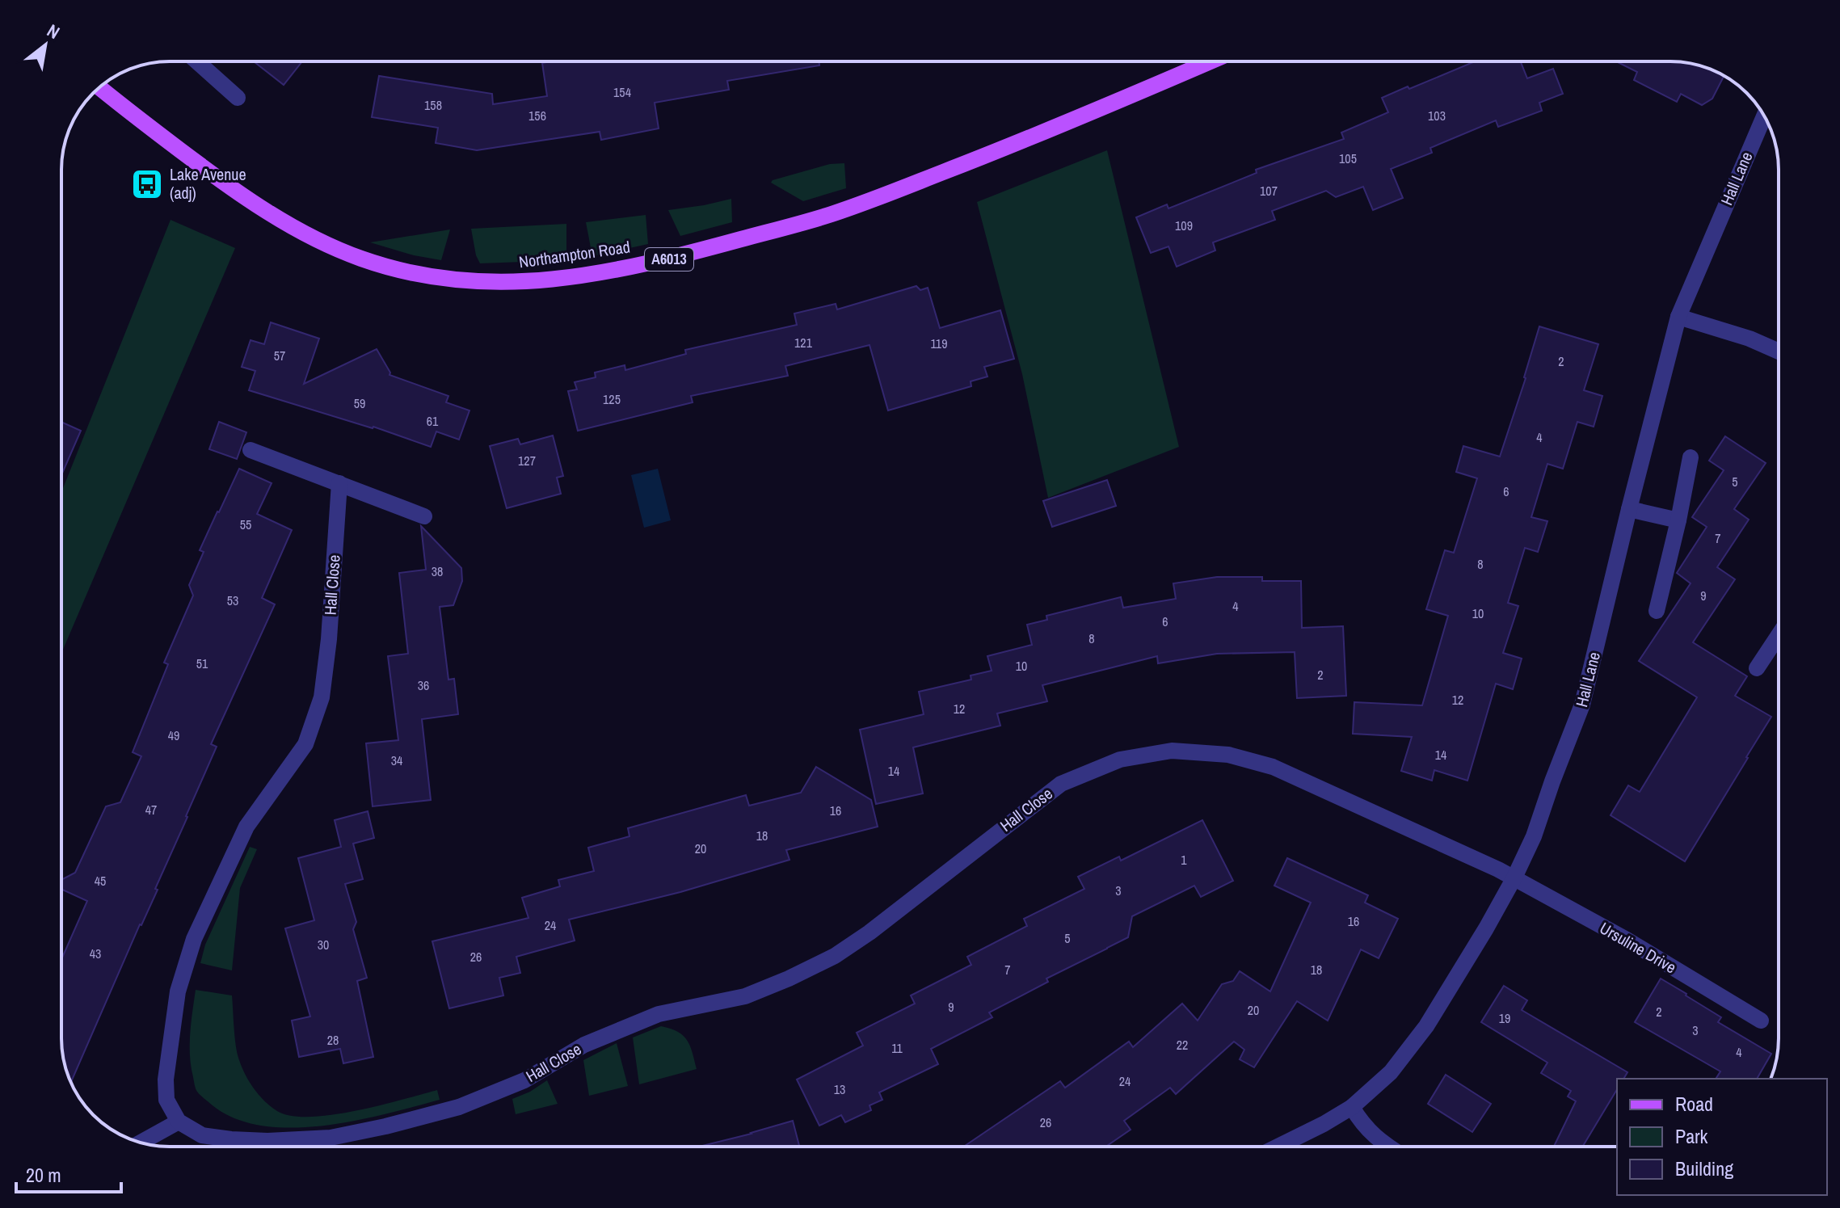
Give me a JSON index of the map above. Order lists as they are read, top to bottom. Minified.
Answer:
{"streets":{"main road":["Northampton Road","A6013"],"street":["Hall Lane","Hall Close","Ursuline Drive"]},"crossings":[["Hall Lane","Hall Close"],["Hall Lane","Ursuline Drive"],["Hall Close","Ursuline Drive"]],"places":{"bus stop":["Lake Avenue (adj)"]},"house_numbers":["154","158","156","103","105","107","109","121","119","57","2","125","59","61","4","127","5","6","55","7","8","38","9","53","4","10","6","8","51","10","2","36","12","12","49","14","34","14","47","16","18","20","1","45","3","16","24","5","30","43","26","7","18","9","20","2","19","3","28","22","11","4","24","13","26"],"legend":["Road","Park","Building"],"scale_bar":"20 m","north":"top right"}
